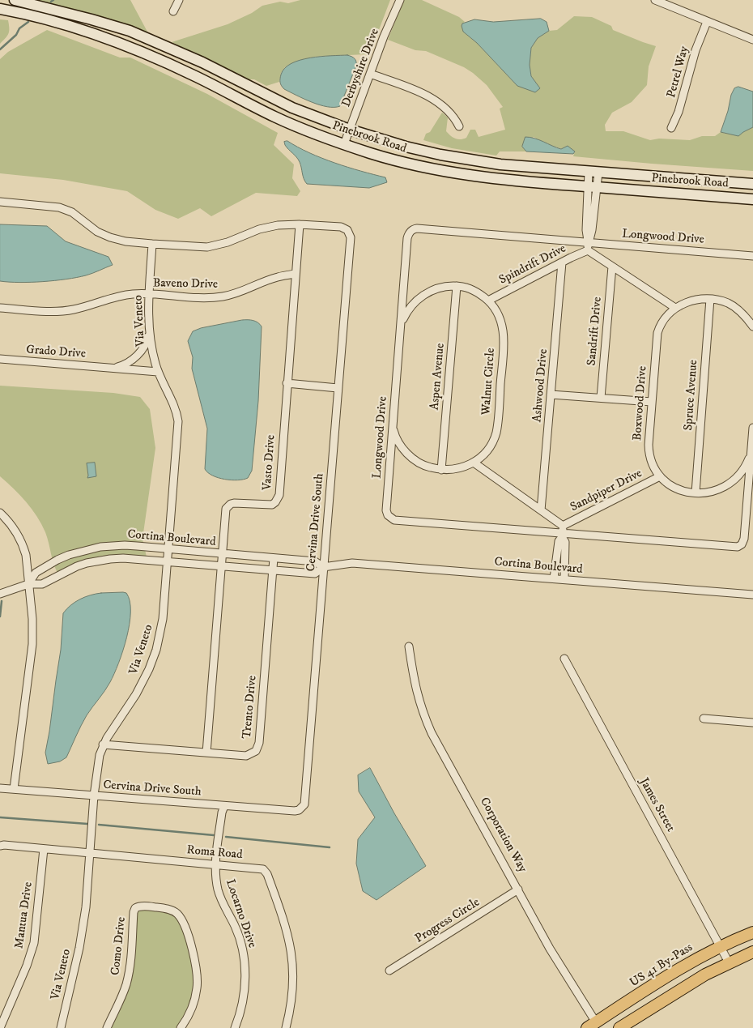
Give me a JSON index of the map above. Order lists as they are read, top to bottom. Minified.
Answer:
{"streets":{"main road":["US 41 By-Pass"],"street":["Derbyshire Drive","Petrel Way","Pinebrook Road","Longwood Drive","Spindrift Drive","Baveno Drive","Via Veneto","Sandrift Drive","Grado Drive","Aspen Avenue","Walnut Circle","Ashwood Drive","Spruce Avenue","Boxwood Drive","Vasto Drive","Sandpiper Drive","Cervina Drive South","Cortina Boulevard","Trento Drive","James Street","Corporation Way","Roma Road","Locarno Drive","Mantua Drive","Progress Circle","Como Drive"]},"crossings":[["Derbyshire Drive","Pinebrook Road"],["Longwood Drive","Spindrift Drive"],["Longwood Drive","Walnut Circle"],["Longwood Drive","Boxwood Drive"],["Spindrift Drive","Walnut Circle"],["Spindrift Drive","Ashwood Drive"],["Baveno Drive","Via Veneto"],["Baveno Drive","Vasto Drive"],["Via Veneto","Grado Drive"],["Via Veneto","Cervina Drive South"],["Via Veneto","Cortina Boulevard"],["Via Veneto","Trento Drive"],["Via Veneto","Roma Road"],["Aspen Avenue","Walnut Circle"],["Spruce Avenue","Boxwood Drive"],["Boxwood Drive","Sandpiper Drive"],["Vasto Drive","Cervina Drive South"],["Vasto Drive","Cortina Boulevard"],["Vasto Drive","Trento Drive"],["Cervina Drive South","Cortina Boulevard"],["Cervina Drive South","Locarno Drive"],["Cortina Boulevard","Trento Drive"],["James Street","US 41 By-Pass"],["Corporation Way","Progress Circle"],["Corporation Way","US 41 By-Pass"],["Roma Road","Locarno Drive"],["Roma Road","Mantua Drive"]]}
